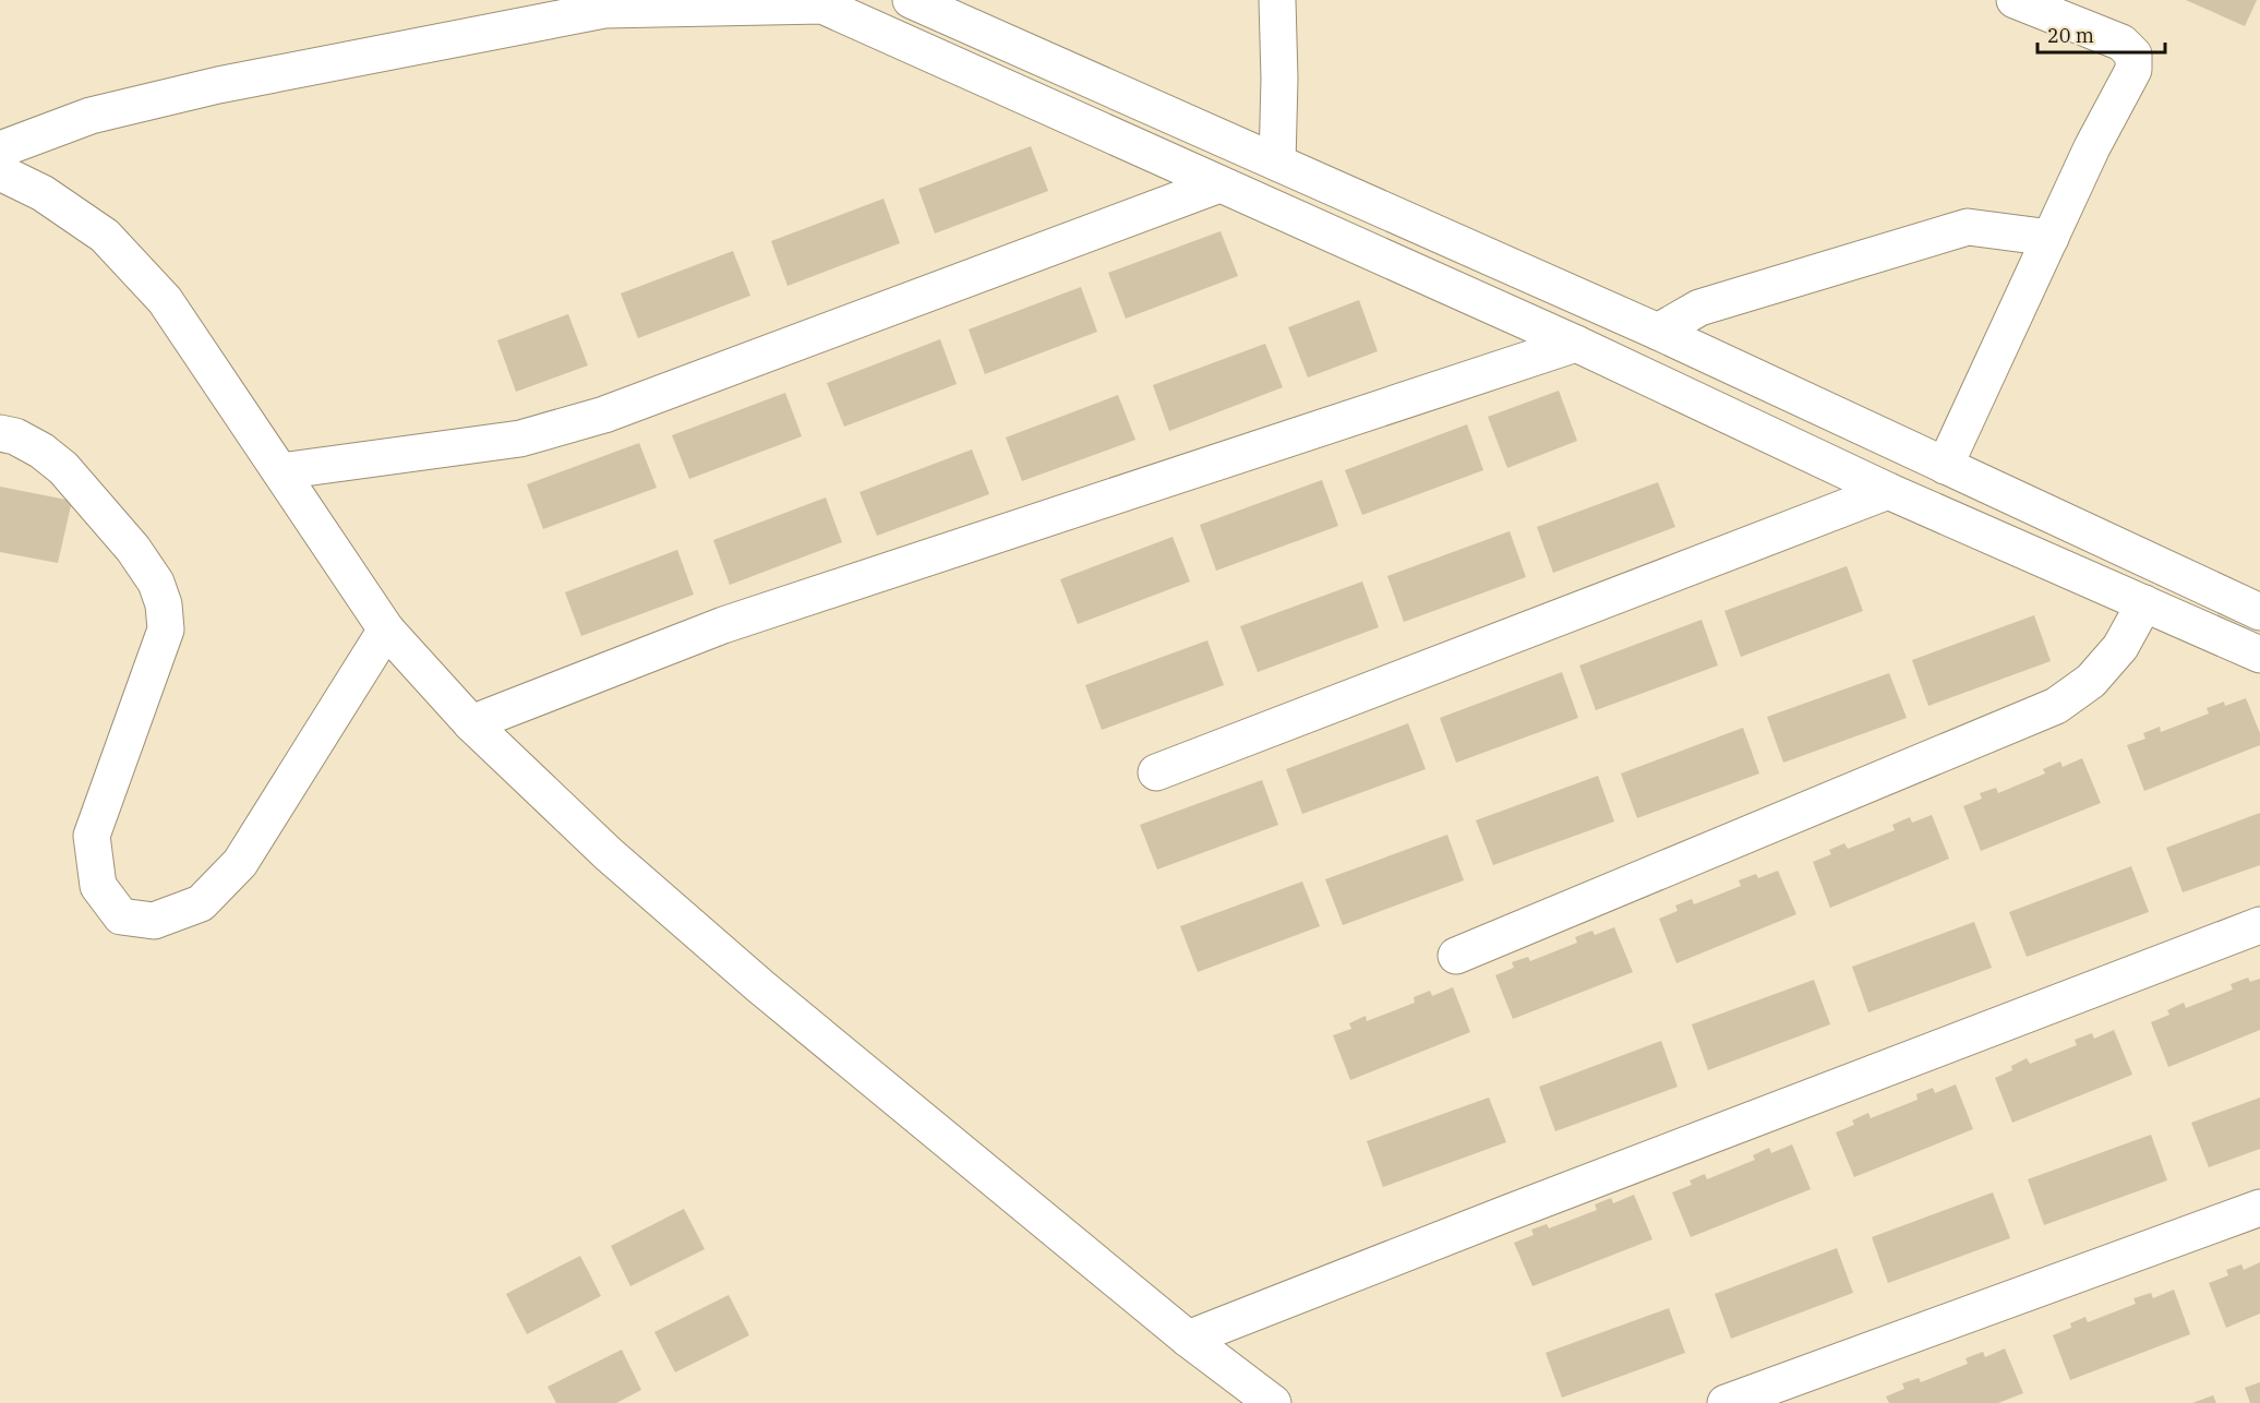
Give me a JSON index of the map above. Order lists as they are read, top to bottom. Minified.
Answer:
{"scale_bar":"20 m"}
